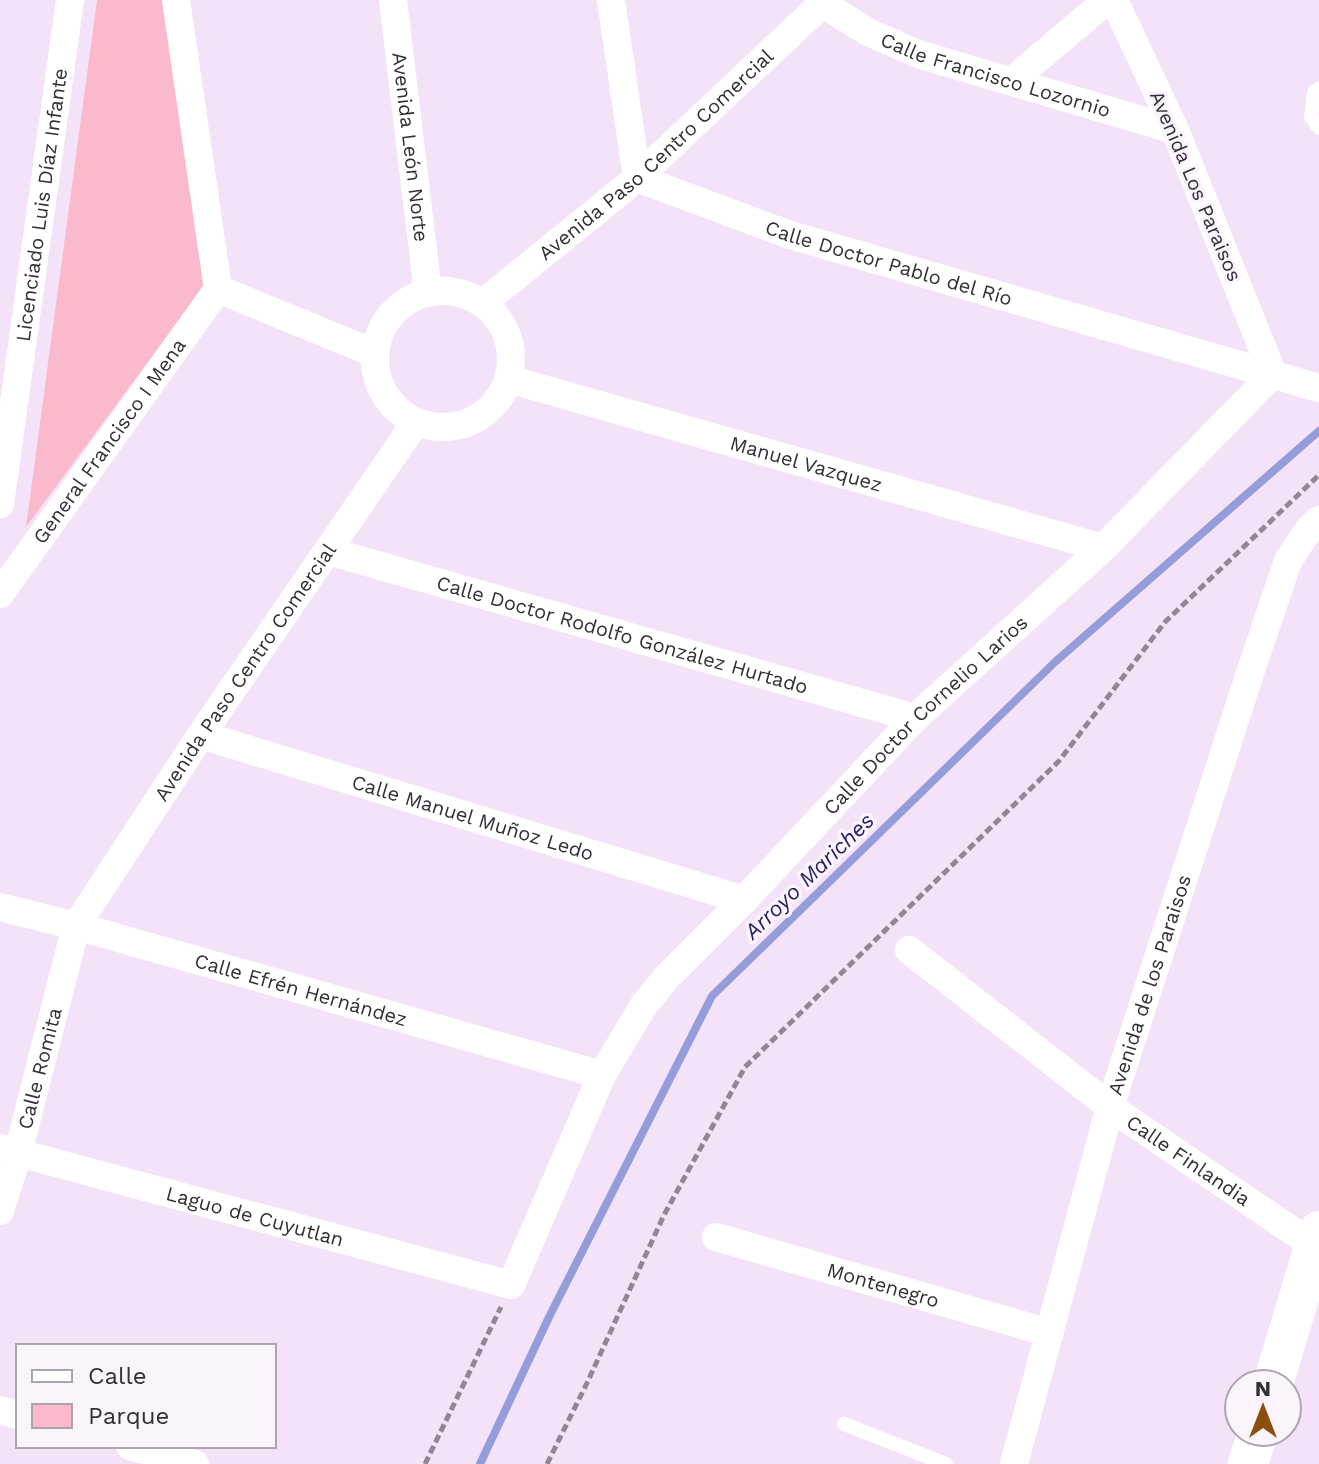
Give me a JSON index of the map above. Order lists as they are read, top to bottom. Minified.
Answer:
{"streets":{"street":["Calle Francisco Lozornio","Avenida León Norte","Avenida Paso Centro Comercial","Avenida Los Paraisos","Licenciado Luis Díaz Infante","Calle Doctor Pablo del Río","General Francisco I Mena","Manuel Vazquez","Calle Doctor Rodolfo González Hurtado","Calle Doctor Cornelio Larios","Calle Manuel Muñoz Ledo","Avenida de los Paraisos","Calle Efrén Hernández","Calle Romita","Calle Finlandia","Laguo de Cuyutlan","Montenegro"]},"crossings":[["Calle Francisco Lozornio","Avenida Paso Centro Comercial"],["Calle Francisco Lozornio","Avenida Los Paraisos"],["Avenida León Norte","Avenida Paso Centro Comercial"],["Avenida León Norte","Manuel Vazquez"],["Avenida Paso Centro Comercial","Calle Doctor Pablo del Río"],["Avenida Paso Centro Comercial","Manuel Vazquez"],["Avenida Paso Centro Comercial","Calle Doctor Rodolfo González Hurtado"],["Avenida Paso Centro Comercial","Calle Manuel Muñoz Ledo"],["Avenida Paso Centro Comercial","Calle Efrén Hernández"],["Avenida Paso Centro Comercial","Calle Romita"],["Avenida Los Paraisos","Calle Doctor Pablo del Río"],["Avenida Los Paraisos","Calle Doctor Cornelio Larios"],["Calle Doctor Pablo del Río","Calle Doctor Cornelio Larios"],["Manuel Vazquez","Calle Doctor Cornelio Larios"],["Calle Doctor Rodolfo González Hurtado","Calle Doctor Cornelio Larios"],["Calle Doctor Cornelio Larios","Calle Manuel Muñoz Ledo"],["Calle Doctor Cornelio Larios","Calle Efrén Hernández"],["Avenida de los Paraisos","Calle Finlandia"],["Avenida de los Paraisos","Montenegro"],["Calle Efrén Hernández","Calle Romita"],["Calle Romita","Laguo de Cuyutlan"]],"water":["Arroyo Mariches"],"legend":["Calle","Parque"],"north":"top"}
